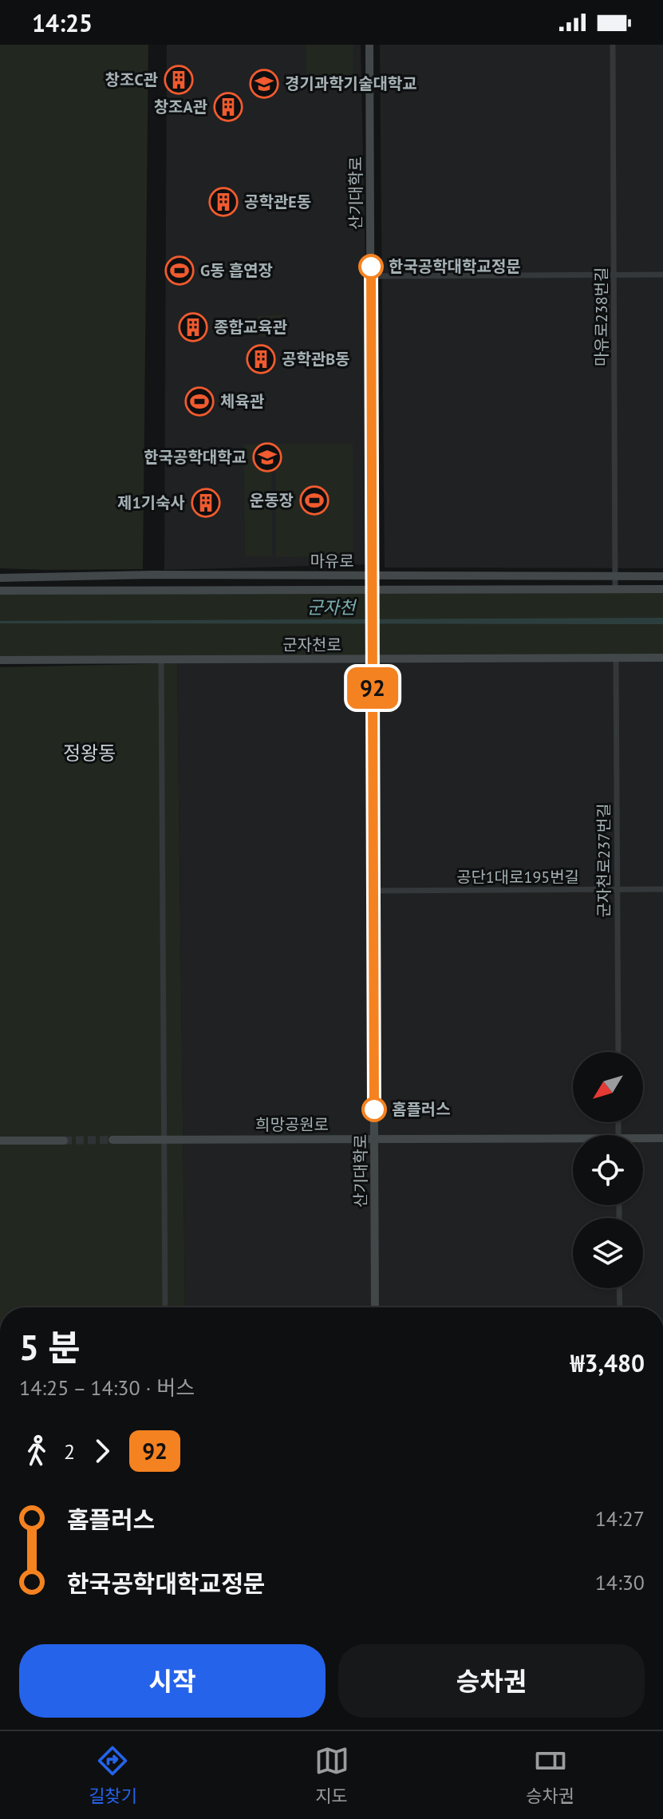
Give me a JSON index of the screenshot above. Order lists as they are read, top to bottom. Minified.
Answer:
{"streets":{"street":["산기대학로","마유로238번길","마유로","군자천로","군자천로237번길","공단1대로195번길","희망공원로"]},"crossings":[["산기대학로","마유로"],["산기대학로","군자천로"],["산기대학로","공단1대로195번길"],["산기대학로","희망공원로"],["마유로238번길","마유로"],["군자천로","군자천로237번길"],["군자천로237번길","공단1대로195번길"]],"districts":["정왕동"],"water":["군자천"],"places":{"building":["창조C관","창조A관","공학관E동","종합교육관","공학관B동","제1기숙사"],"school or university":["경기과학기술대학교","한국공학대학교"],"other":["한국공학대학교정문","홈플러스"],"sports":["G동 흡연장","체육관","운동장"]},"lines":["bus line 92"],"north":"bottom left","page":{"status":"14:25","on_map":"92","heading":["5 분","14:25 – 14:30 · 버스","₩3,480"],"legs":["2","92"],"list":[{"name":"홈플러스","value":"14:27"},{"name":"한국공학대학교정문","value":"14:30"}],"buttons":["시작","승차권"],"tabs":["길찾기","지도","승차권"]}}
